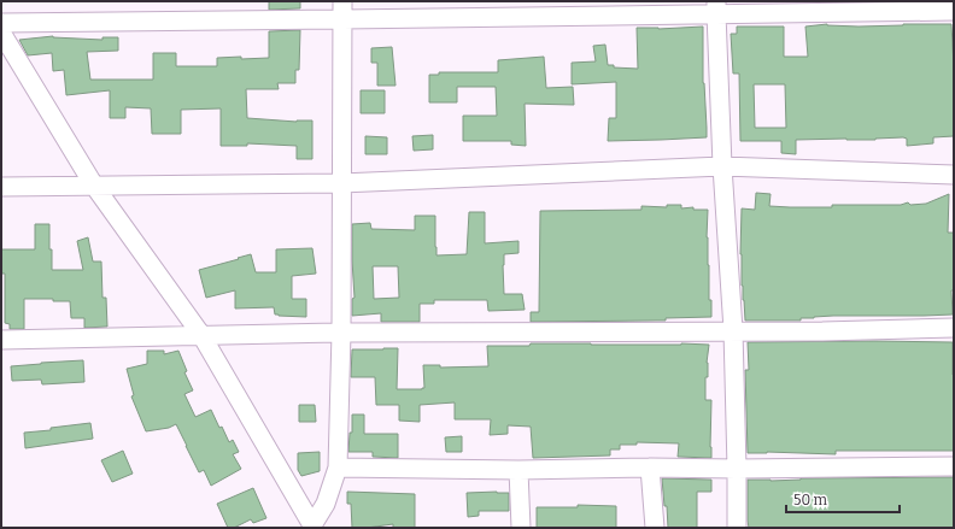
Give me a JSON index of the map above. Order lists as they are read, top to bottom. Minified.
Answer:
{"scale_bar":"50 m"}
